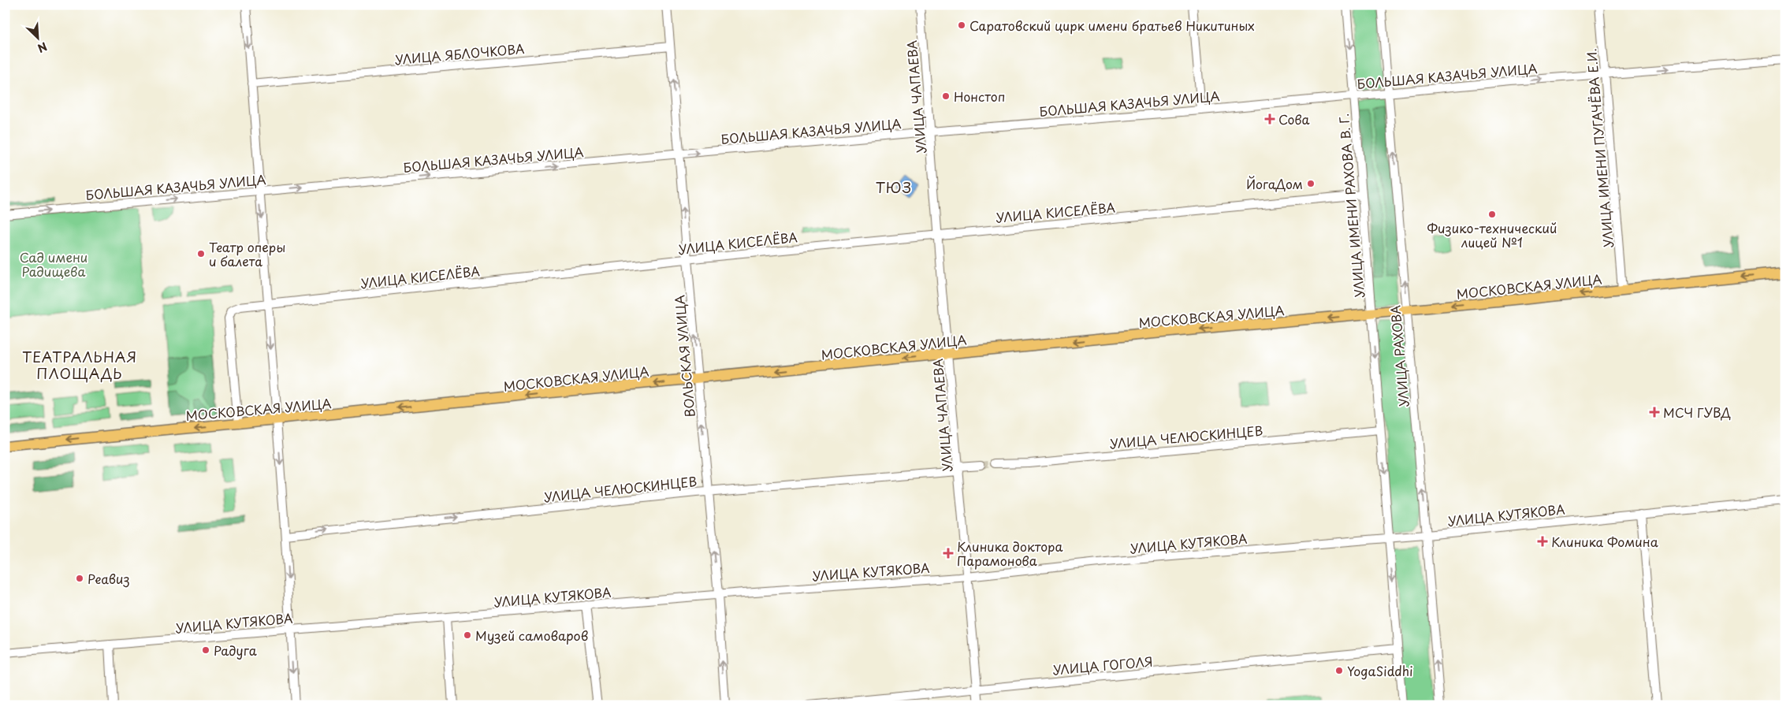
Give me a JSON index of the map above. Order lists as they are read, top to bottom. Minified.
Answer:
{"streets":{"main road":["МОСКОВСКАЯ УЛИЦА"],"street":["УЛИЦА ЯБЛОЧКОВА","БОЛЬШАЯ КАЗАЧЬЯ УЛИЦА","УЛИЦА ЧАПАЕВА","УЛИЦА ИМЕНИ ПУГАЧЁВА Е.И.","УЛИЦА ИМЕНИ РАХОВА В. Г.","УЛИЦА КИСЕЛЁВА","ВОЛЬСКАЯ УЛИЦА","УЛИЦА РАХОВА","УЛИЦА ЧЕЛЮСКИНЦЕВ","УЛИЦА КУТЯКОВА","УЛИЦА ГОГОЛЯ"]},"crossings":[["УЛИЦА ЯБЛОЧКОВА","ВОЛЬСКАЯ УЛИЦА"],["БОЛЬШАЯ КАЗАЧЬЯ УЛИЦА","УЛИЦА ЧАПАЕВА"],["БОЛЬШАЯ КАЗАЧЬЯ УЛИЦА","УЛИЦА ИМЕНИ ПУГАЧЁВА Е.И."],["БОЛЬШАЯ КАЗАЧЬЯ УЛИЦА","УЛИЦА ИМЕНИ РАХОВА В. Г."],["БОЛЬШАЯ КАЗАЧЬЯ УЛИЦА","ВОЛЬСКАЯ УЛИЦА"],["БОЛЬШАЯ КАЗАЧЬЯ УЛИЦА","УЛИЦА РАХОВА"],["УЛИЦА ЧАПАЕВА","УЛИЦА КИСЕЛЁВА"],["УЛИЦА ЧАПАЕВА","МОСКОВСКАЯ УЛИЦА"],["УЛИЦА ЧАПАЕВА","УЛИЦА ЧЕЛЮСКИНЦЕВ"],["УЛИЦА ЧАПАЕВА","УЛИЦА КУТЯКОВА"],["УЛИЦА ЧАПАЕВА","УЛИЦА ГОГОЛЯ"],["УЛИЦА ИМЕНИ ПУГАЧЁВА Е.И.","МОСКОВСКАЯ УЛИЦА"],["УЛИЦА ИМЕНИ РАХОВА В. Г.","УЛИЦА КИСЕЛЁВА"],["УЛИЦА ИМЕНИ РАХОВА В. Г.","МОСКОВСКАЯ УЛИЦА"],["УЛИЦА ИМЕНИ РАХОВА В. Г.","УЛИЦА РАХОВА"],["УЛИЦА КИСЕЛЁВА","МОСКОВСКАЯ УЛИЦА"],["УЛИЦА КИСЕЛЁВА","ВОЛЬСКАЯ УЛИЦА"],["МОСКОВСКАЯ УЛИЦА","ВОЛЬСКАЯ УЛИЦА"],["МОСКОВСКАЯ УЛИЦА","УЛИЦА РАХОВА"],["ВОЛЬСКАЯ УЛИЦА","УЛИЦА ЧЕЛЮСКИНЦЕВ"],["ВОЛЬСКАЯ УЛИЦА","УЛИЦА КУТЯКОВА"],["УЛИЦА РАХОВА","УЛИЦА ЧЕЛЮСКИНЦЕВ"],["УЛИЦА РАХОВА","УЛИЦА КУТЯКОВА"],["УЛИЦА РАХОВА","УЛИЦА ГОГОЛЯ"]],"one_way":["БОЛЬШАЯ КАЗАЧЬЯ УЛИЦА","МОСКОВСКАЯ УЛИЦА","ВОЛЬСКАЯ УЛИЦА","УЛИЦА ЧЕЛЮСКИНЦЕВ"],"districts":["ТЮЗ","ТЕАТРАЛЬНАЯ ПЛОЩАДЬ"],"parks":["Сад имени Радищева"],"places":{"other":["Саратовский цирк имени братьев Никитиных","Нонстоп","ЙогаДом","Физико-технический лицей №1","Театр оперы и балета","Реавиз","Музей самоваров","Радуга","YogaSiddhi"],"health":["Сова","МСЧ ГУВД","Клиника Фомина","Клиника доктора Парамонова"]},"north":"bottom right"}
